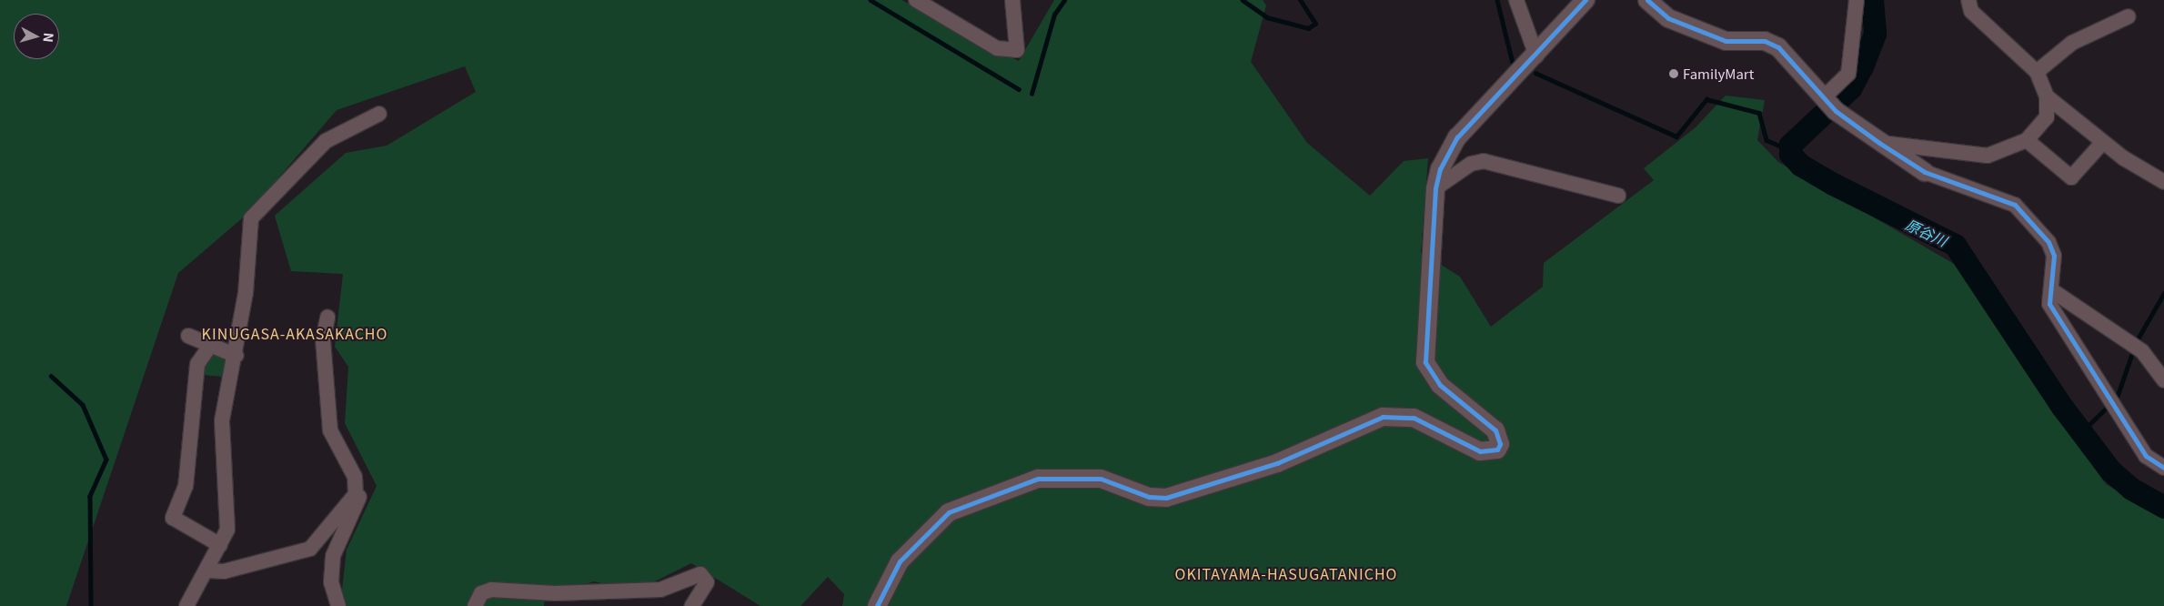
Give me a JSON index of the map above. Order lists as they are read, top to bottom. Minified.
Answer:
{"districts":["KINUGASA-AKASAKACHO","OKITAYAMA-HASUGATANICHO"],"water":["原谷川"],"places":["FamilyMart"],"north":"right"}
